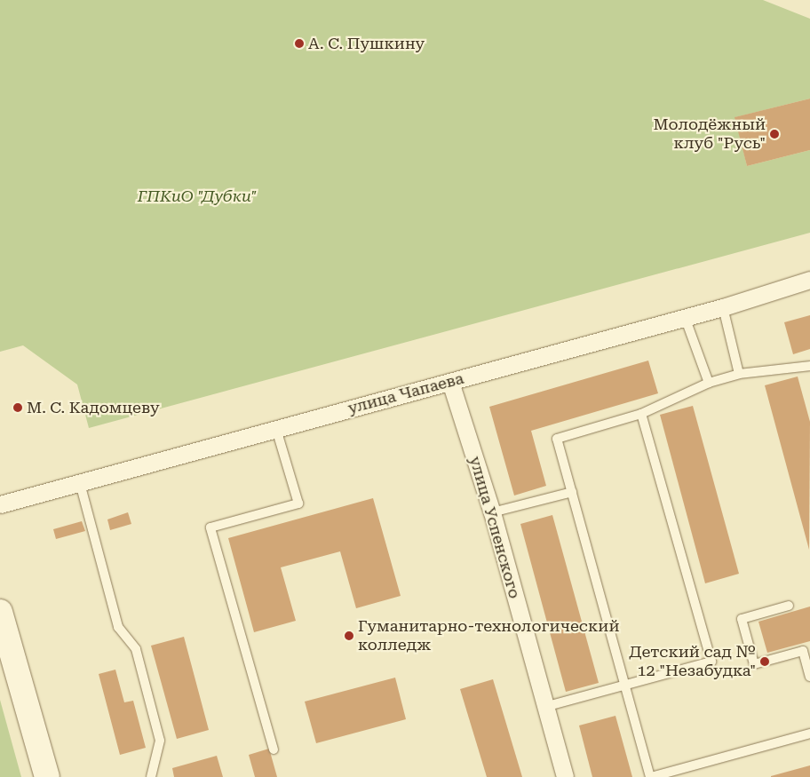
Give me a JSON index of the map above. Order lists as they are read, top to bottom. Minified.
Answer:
{"streets":{"street":["улица Чапаева","улица Успенского"]},"crossings":[["улица Чапаева","улица Успенского"]],"parks":["ГПКиО \"Дубки\""],"places":["А. С. Пушкину","Молодёжный клуб \"Русь\"","М. С. Кадомцеву","Гуманитарно-технологический колледж","Детский сад № 12 \"Незабудка\""]}
